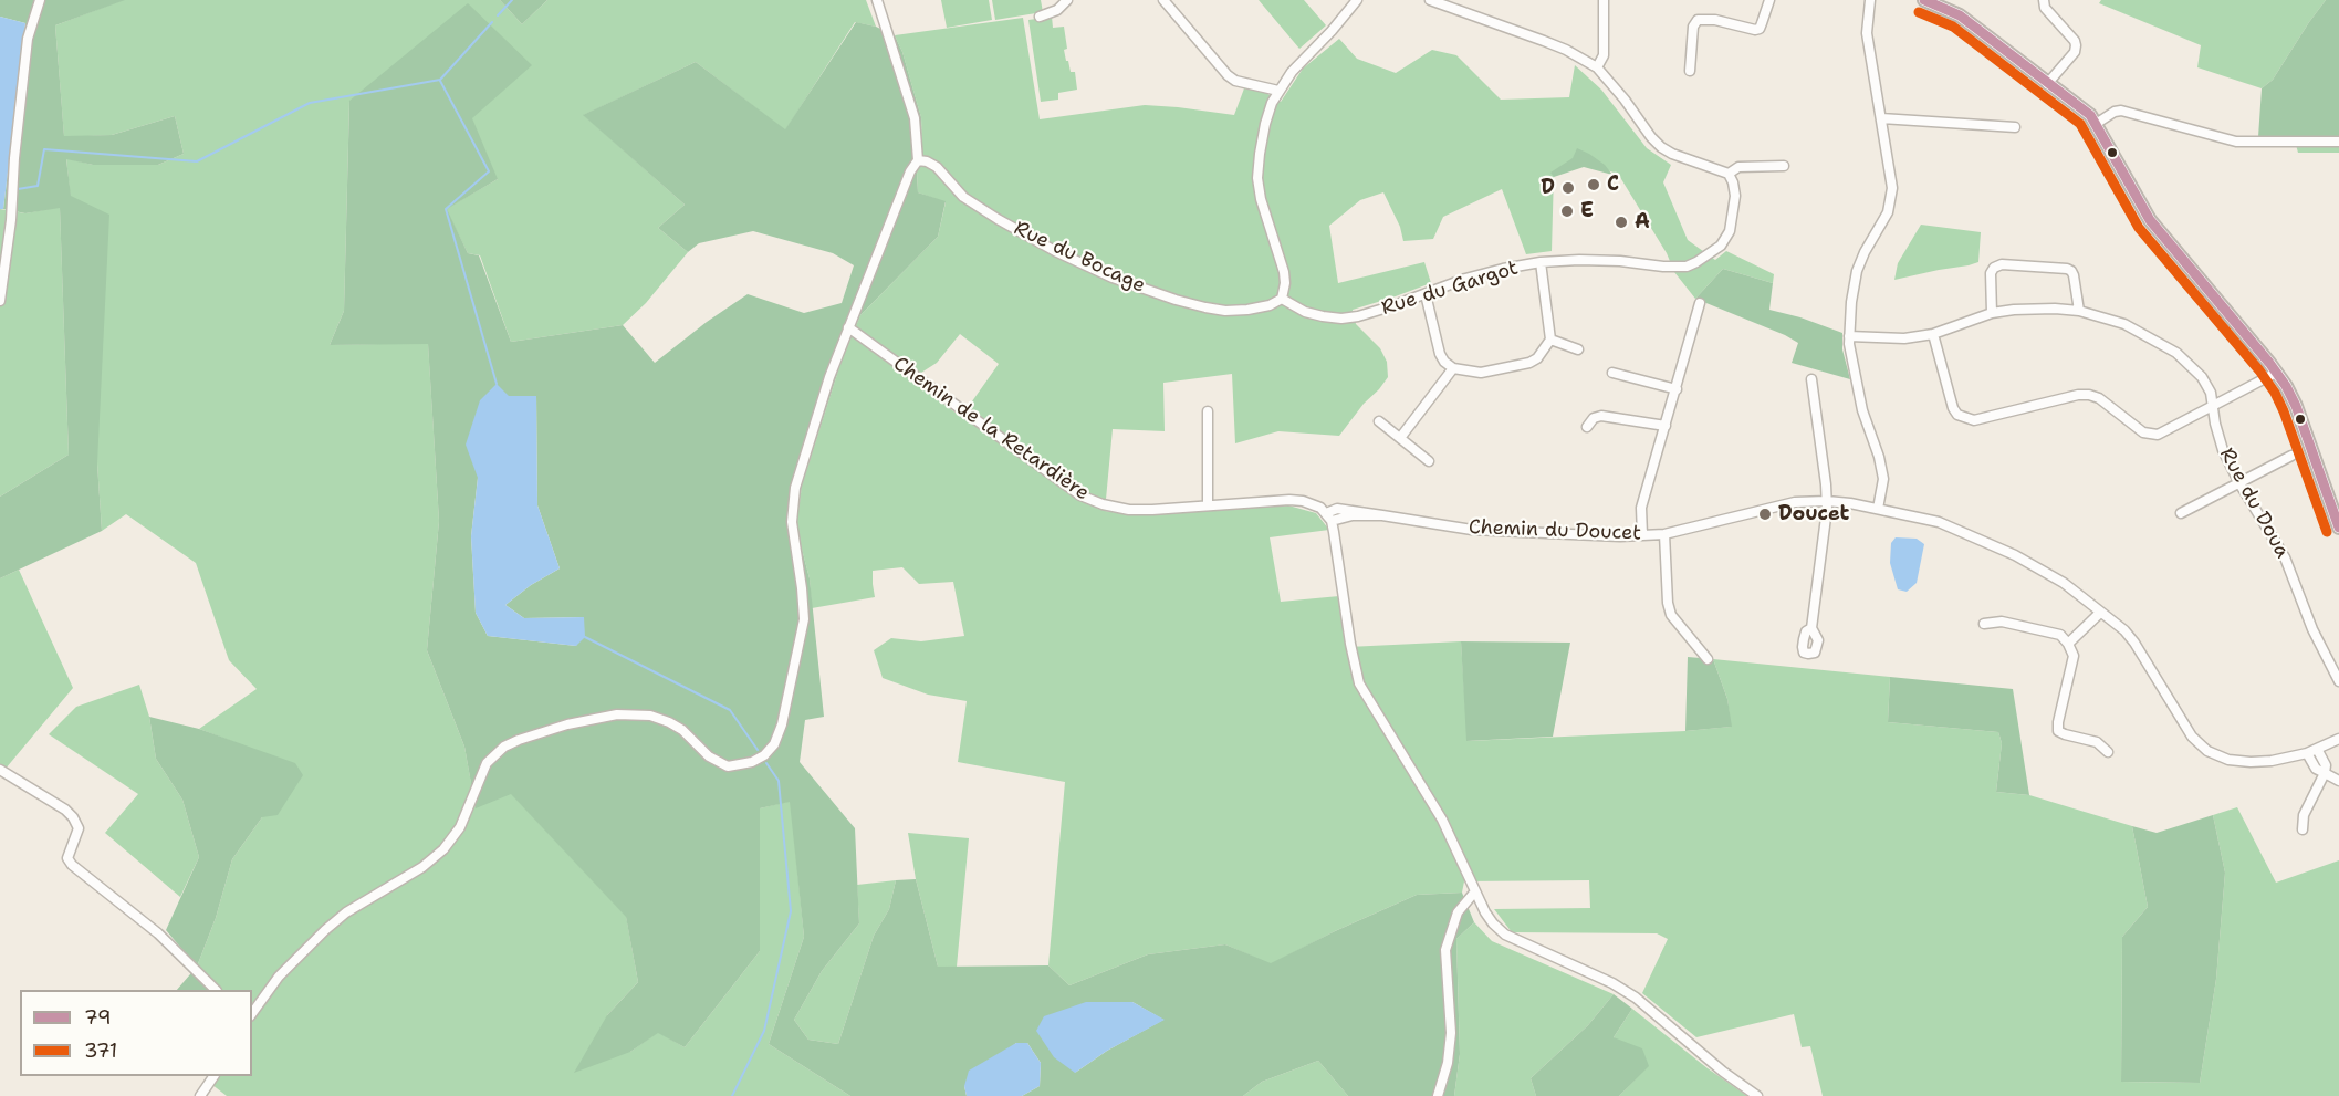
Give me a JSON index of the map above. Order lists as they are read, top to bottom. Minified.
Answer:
{"streets":{"street":["Rue du Bocage","Rue du Gargot","Chemin de la Retardière","Rue du Doua","Chemin du Doucet"]},"crossings":[["Rue du Bocage","Rue du Gargot"],["Chemin de la Retardière","Chemin du Doucet"]],"places":["C","D","E","A","Doucet"],"lines":["transit line 79","transit line 371"],"legend":["79","371"]}
